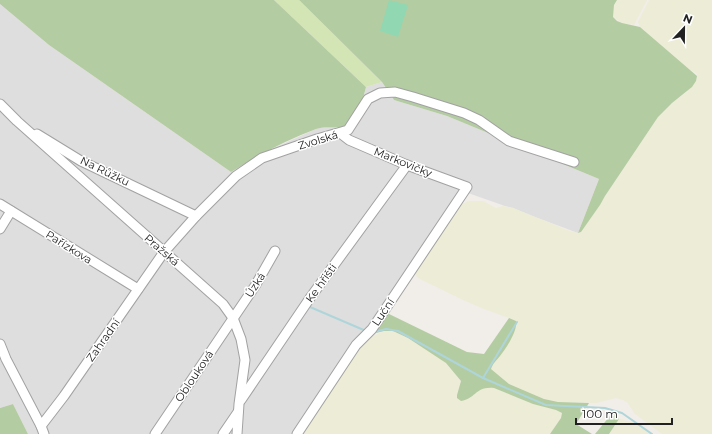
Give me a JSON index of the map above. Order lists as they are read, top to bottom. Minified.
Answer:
{"streets":{"street":["Zvolská","Markovičky","Na Růžku","Pařízkova","Pražská","Ke hřišti","Úzká","Luční","Zahradní","Oblouková"]},"crossings":[["Zvolská","Markovičky"],["Zvolská","Na Růžku"],["Zvolská","Pražská"],["Zvolská","Zahradní"],["Markovičky","Ke hřišti"],["Markovičky","Luční"],["Na Růžku","Pražská"],["Pařízkova","Zahradní"],["Pražská","Ke hřišti"],["Pražská","Úzká"],["Pražská","Zahradní"],["Pražská","Oblouková"],["Úzká","Oblouková"]],"scale_bar":"100 m","north":"top"}
